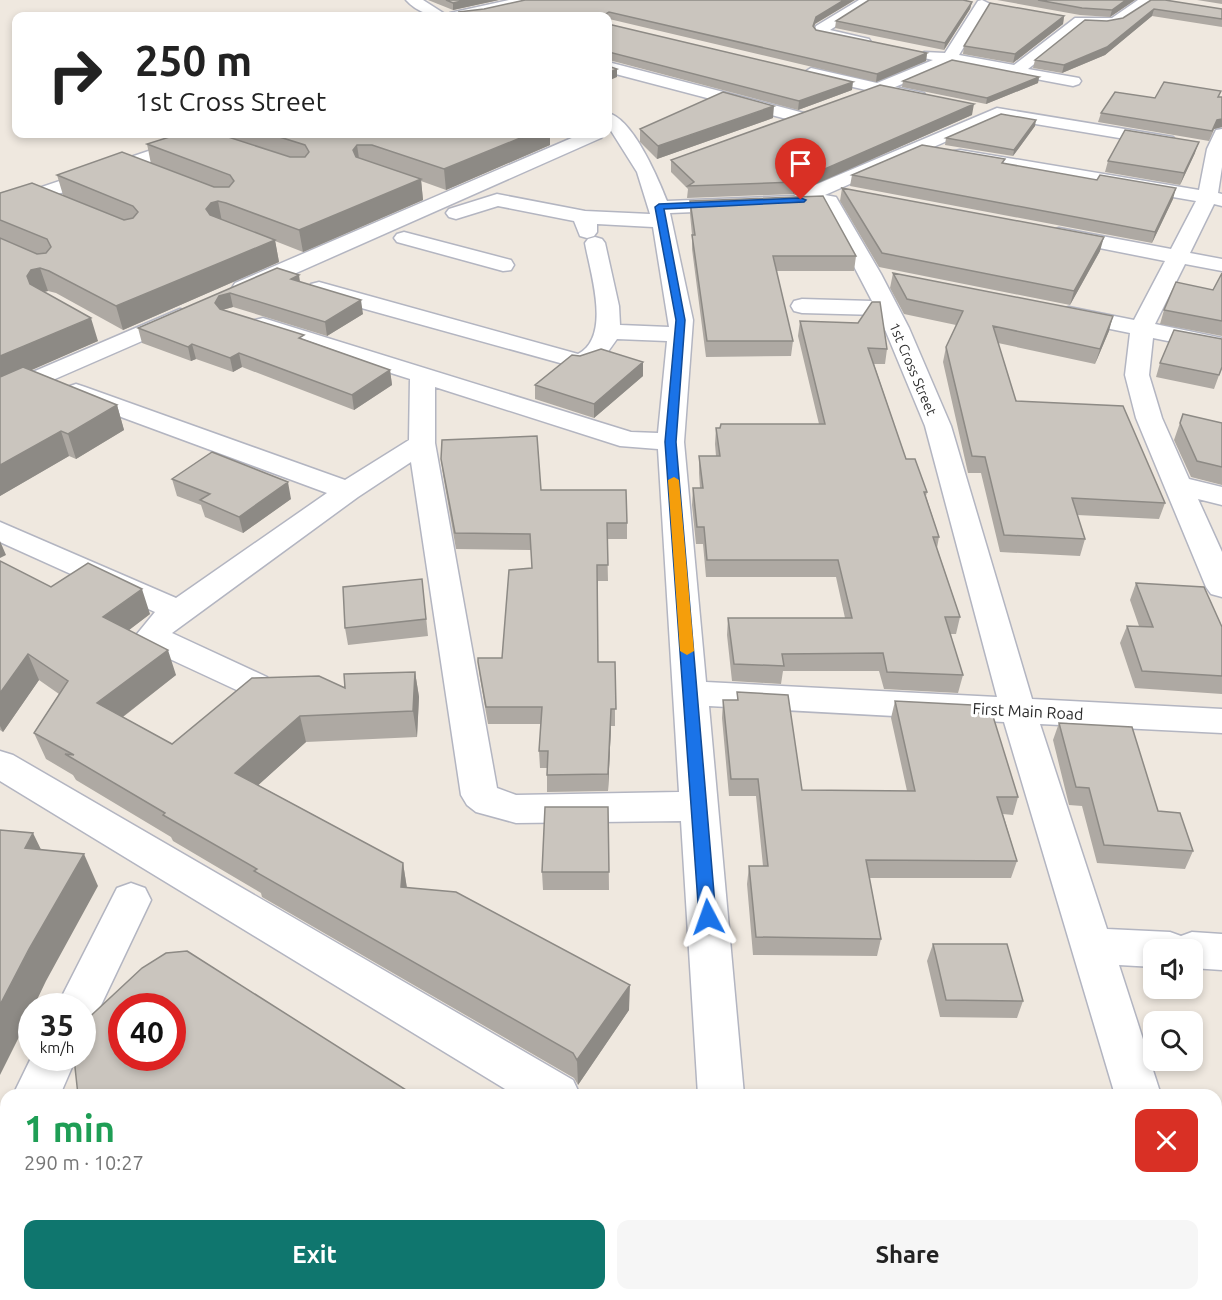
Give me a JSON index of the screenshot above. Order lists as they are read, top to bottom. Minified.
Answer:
{"streets":{"street":["1st Cross Street","First Main Road"]},"crossings":[["1st Cross Street","First Main Road"]],"page":{"turn":["250 m","1st Cross Street"],"speed":"35 km/h","limit":"40","heading":["1 min","290 m · 10:27"],"buttons":["Exit","Share"]}}
